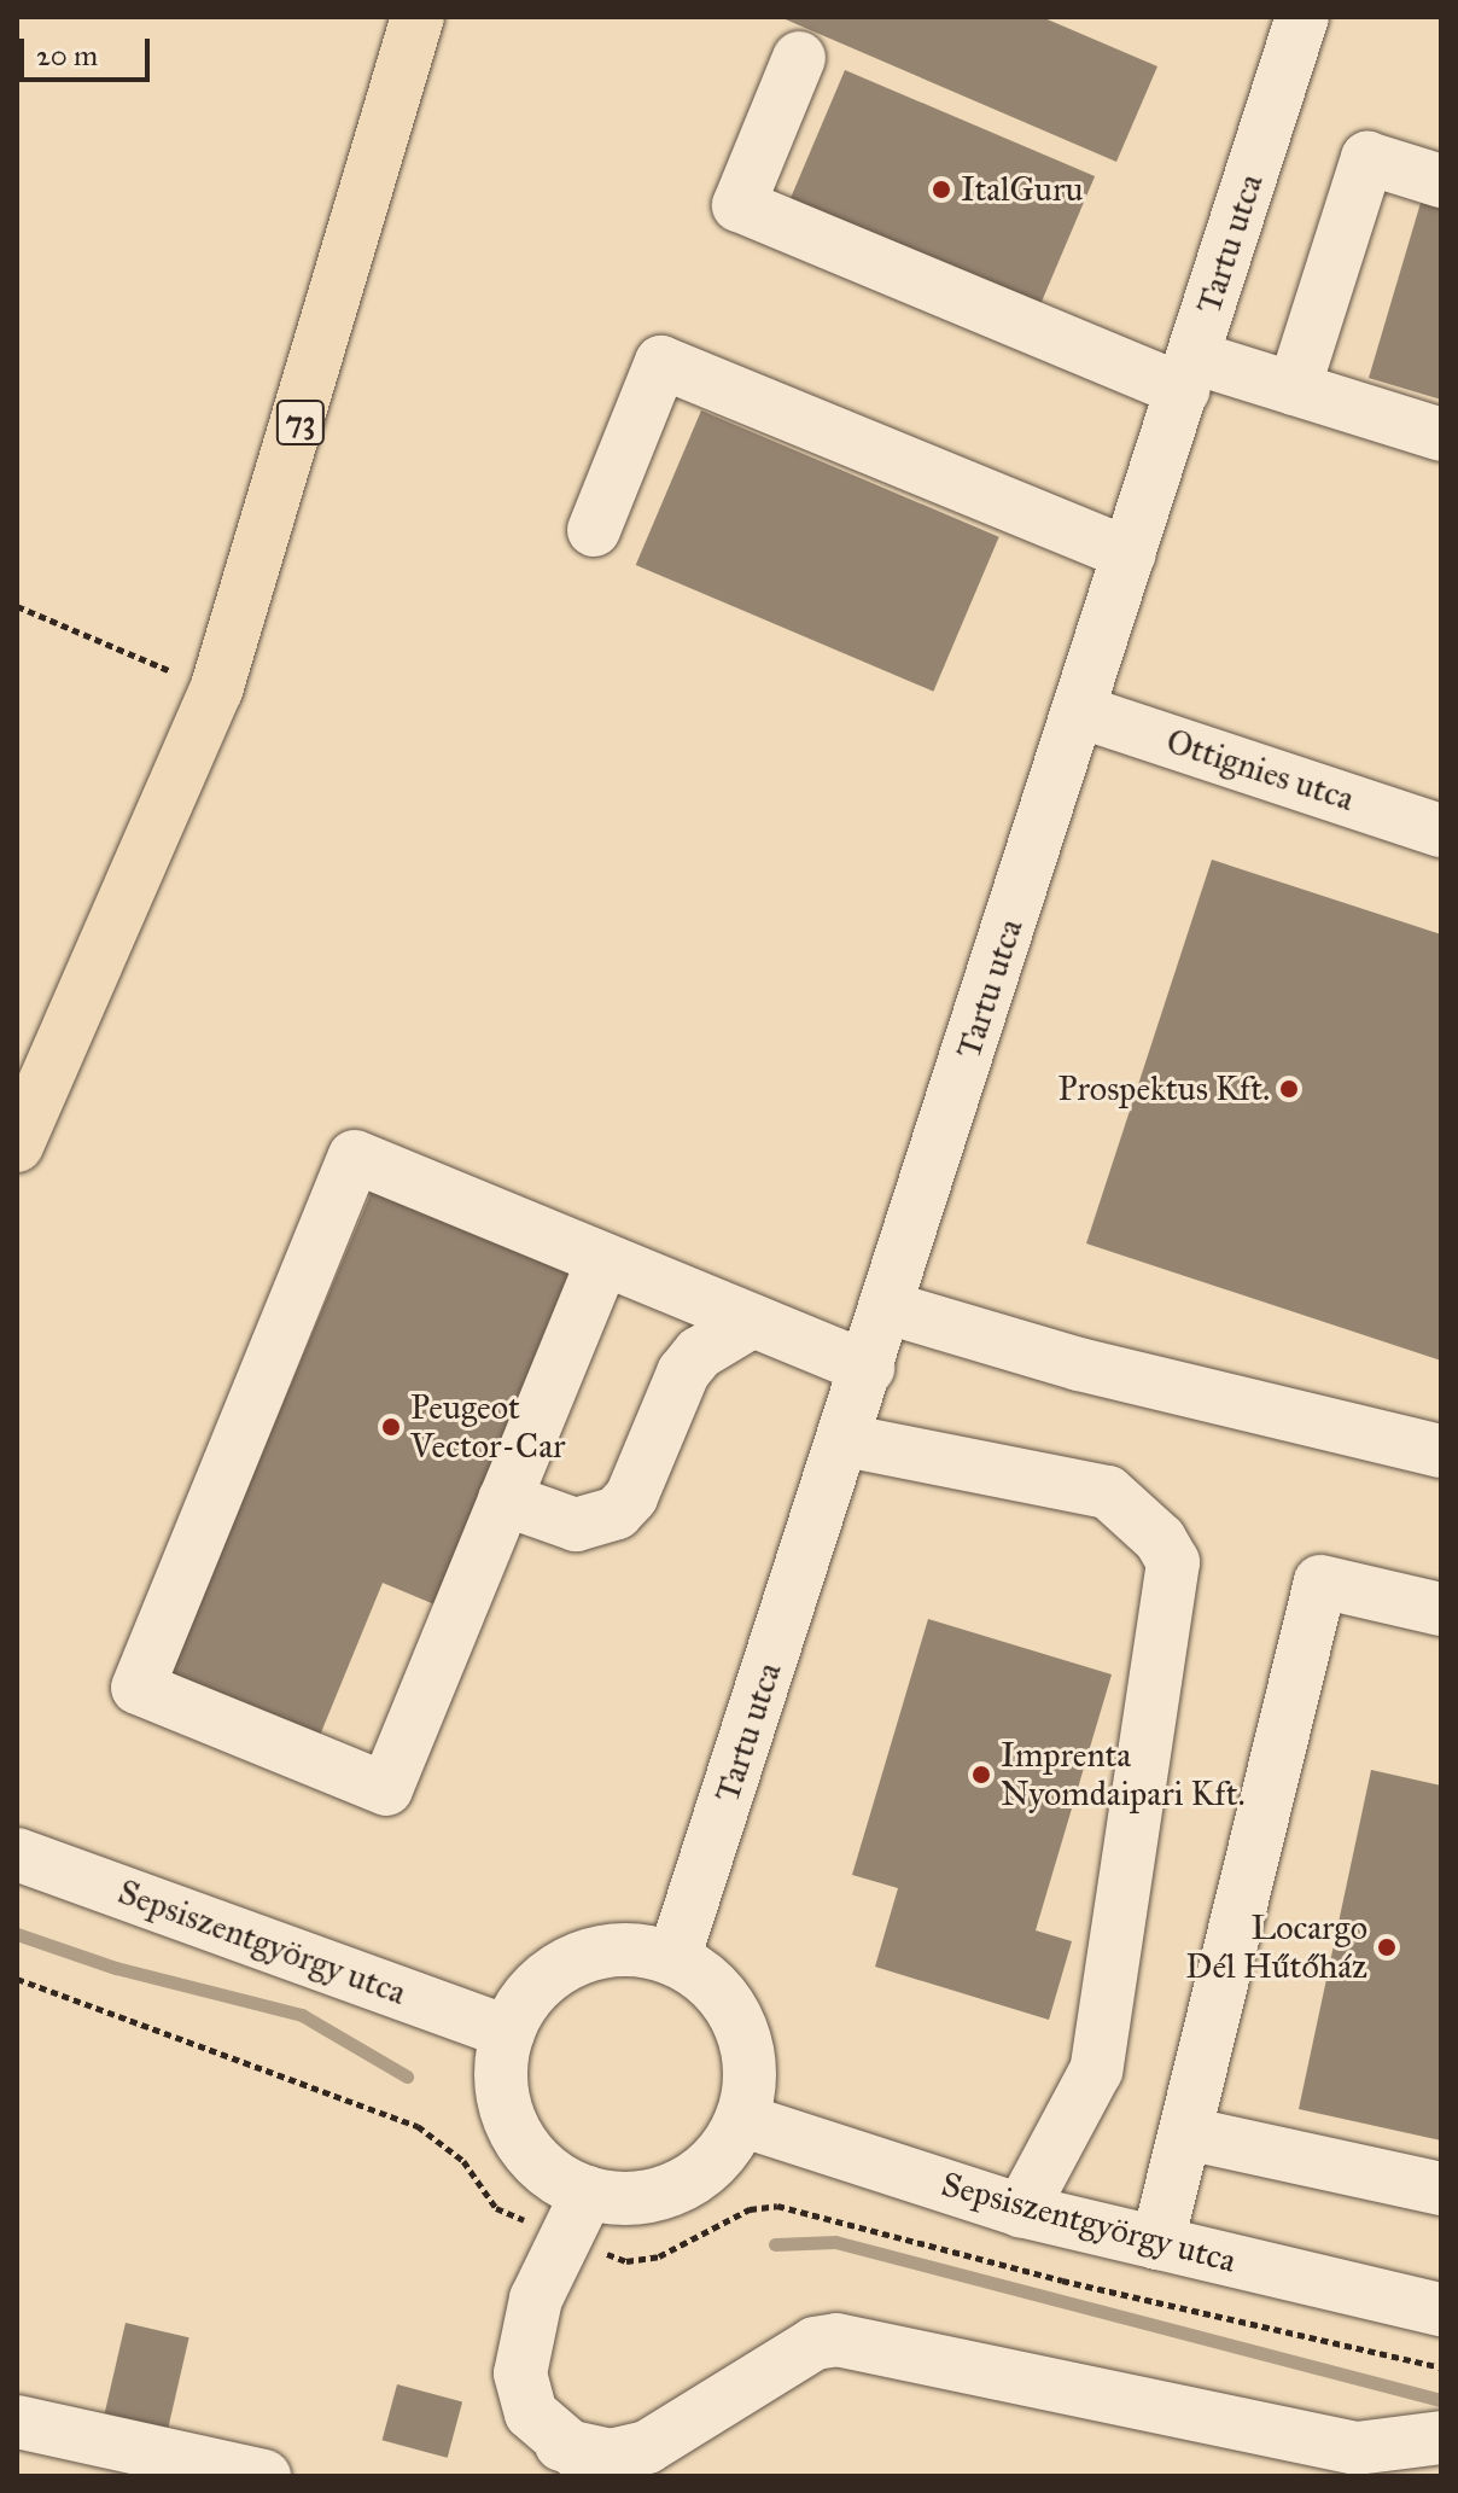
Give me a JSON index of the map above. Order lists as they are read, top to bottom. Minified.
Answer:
{"streets":{"main road":["73"],"street":["Tartu utca","Ottignies utca","Sepsiszentgyörgy utca"]},"crossings":[["Tartu utca","Ottignies utca"],["Tartu utca","Sepsiszentgyörgy utca"]],"places":["ItalGuru","Prospektus Kft.","Peugeot Vector-Car","Imprenta Nyomdaipari Kft.","Locargo Dél Hűtőház"],"scale_bar":"20 m"}
